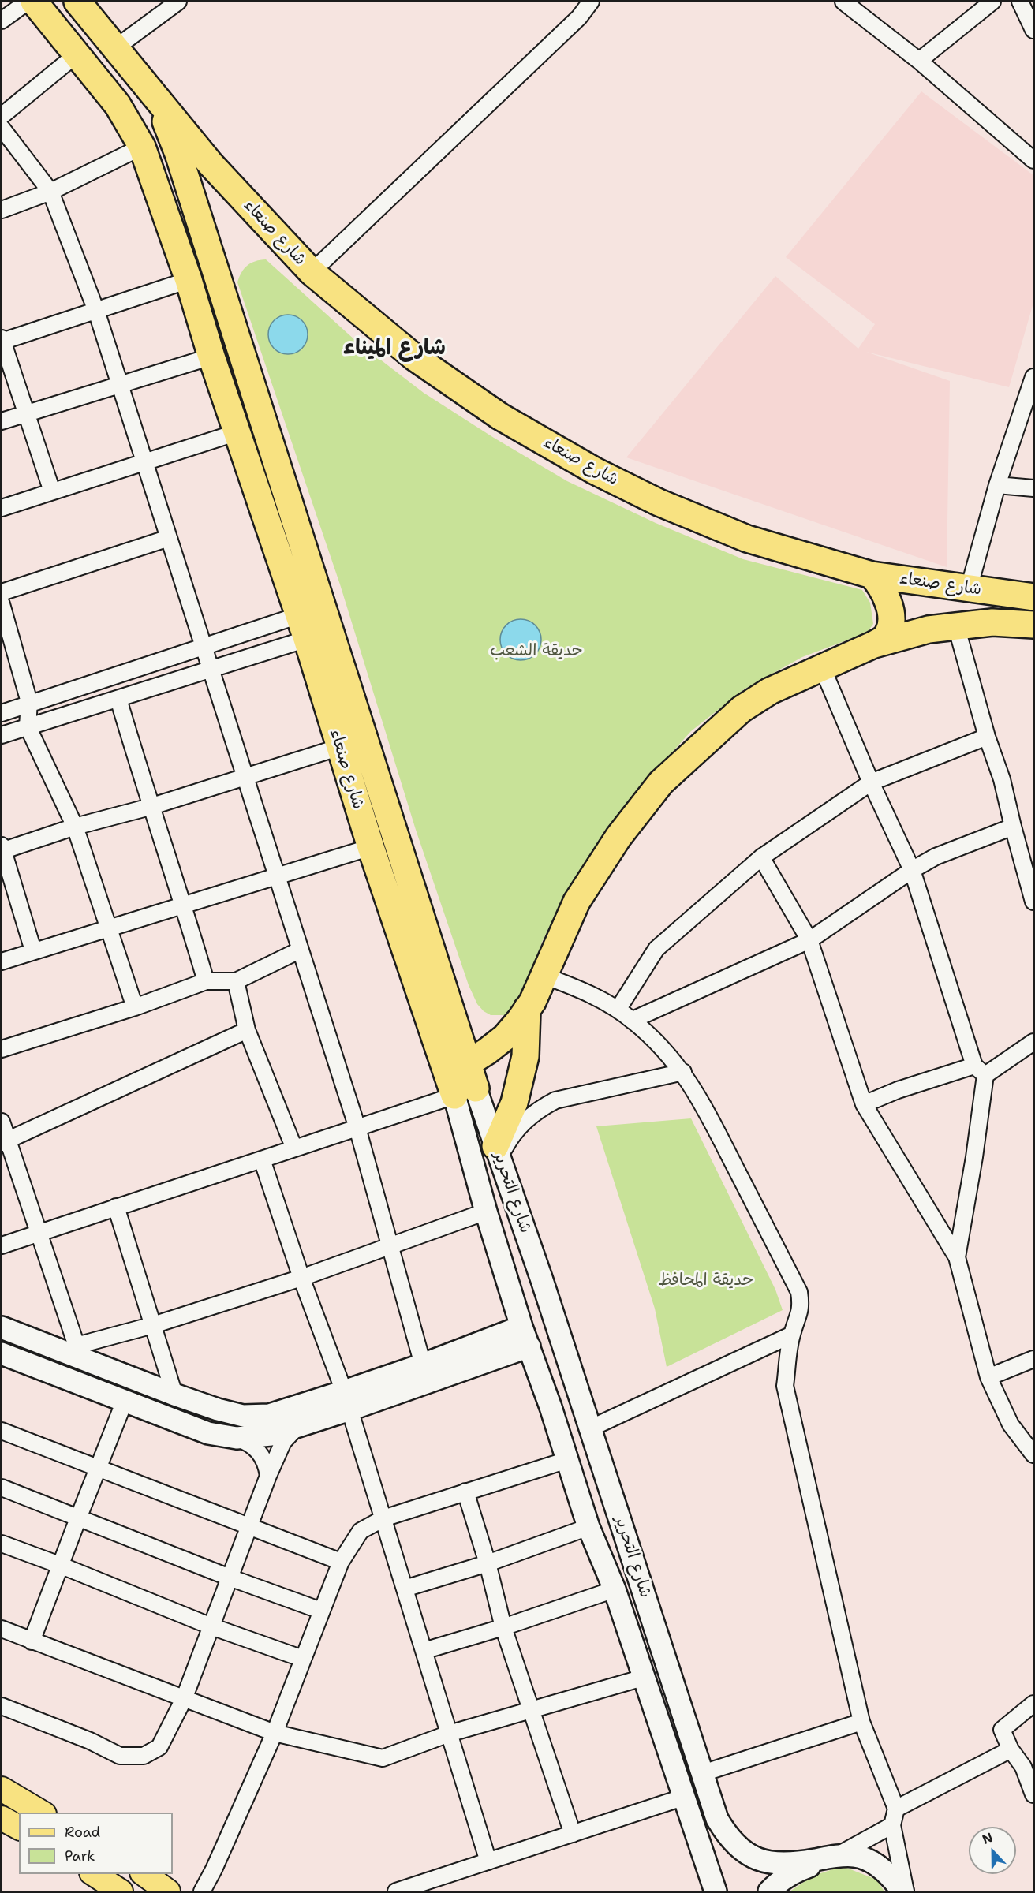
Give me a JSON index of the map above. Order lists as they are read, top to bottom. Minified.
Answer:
{"streets":{"highway":["شارع صنعاء"],"main road":["شارع التحرير"]},"crossings":[["شارع صنعاء","شارع التحرير"]],"districts":["شارع الميناء"],"parks":["حديقة الشعب","حديقة المحافظ"],"legend":["Road","Park"],"north":"top"}
